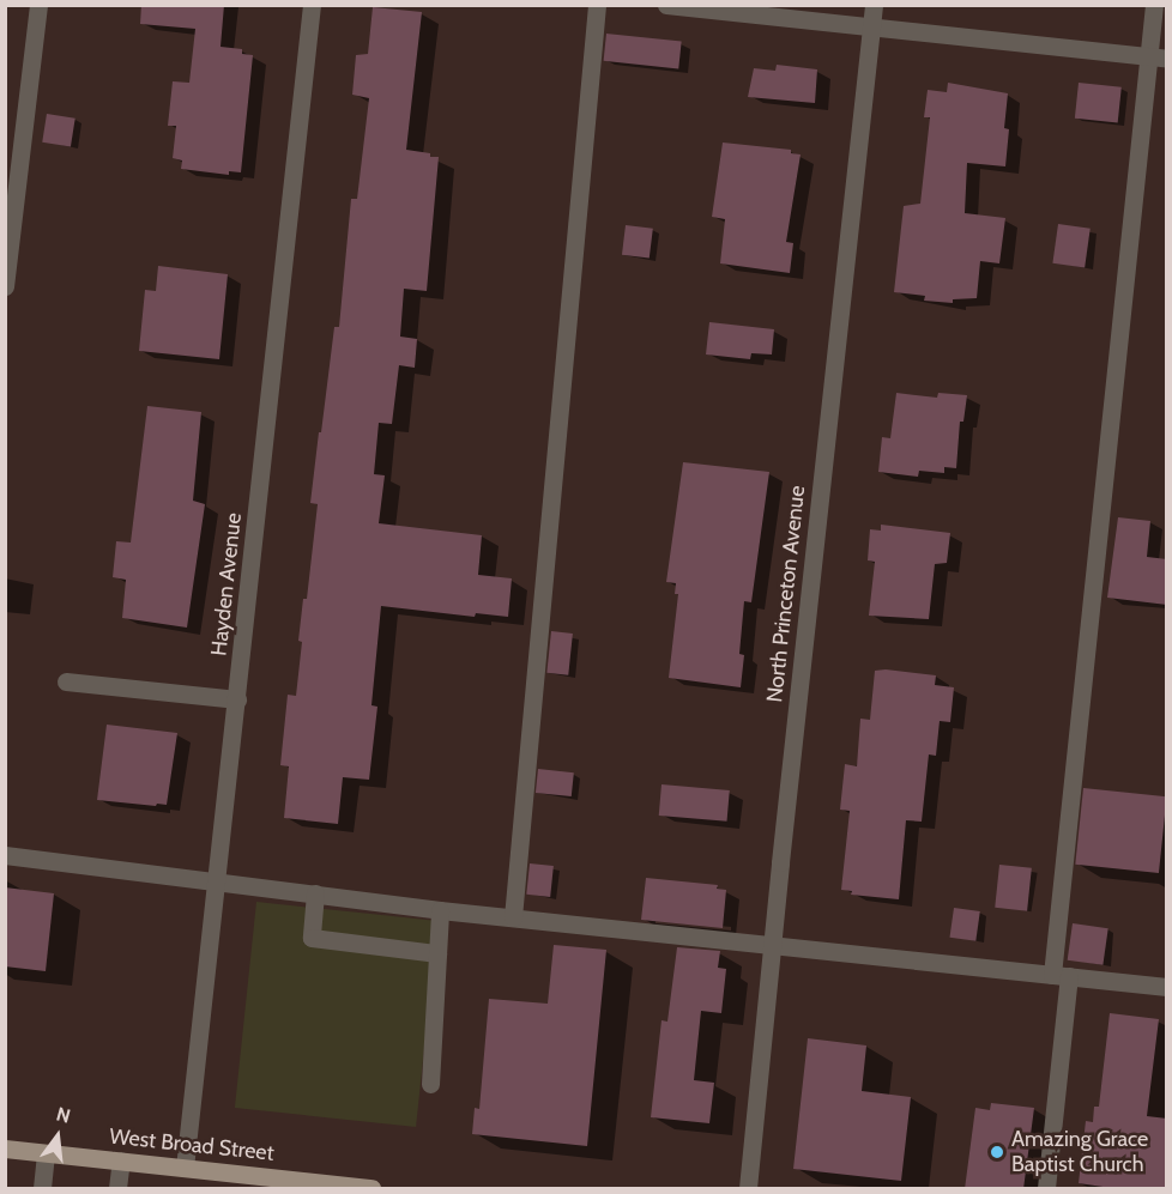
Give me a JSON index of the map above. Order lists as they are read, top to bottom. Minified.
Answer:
{"streets":{"main road":["West Broad Street"],"street":["Hayden Avenue","North Princeton Avenue"]},"crossings":[["Hayden Avenue","West Broad Street"]],"places":["Amazing Grace Baptist Church"],"north":"top"}
